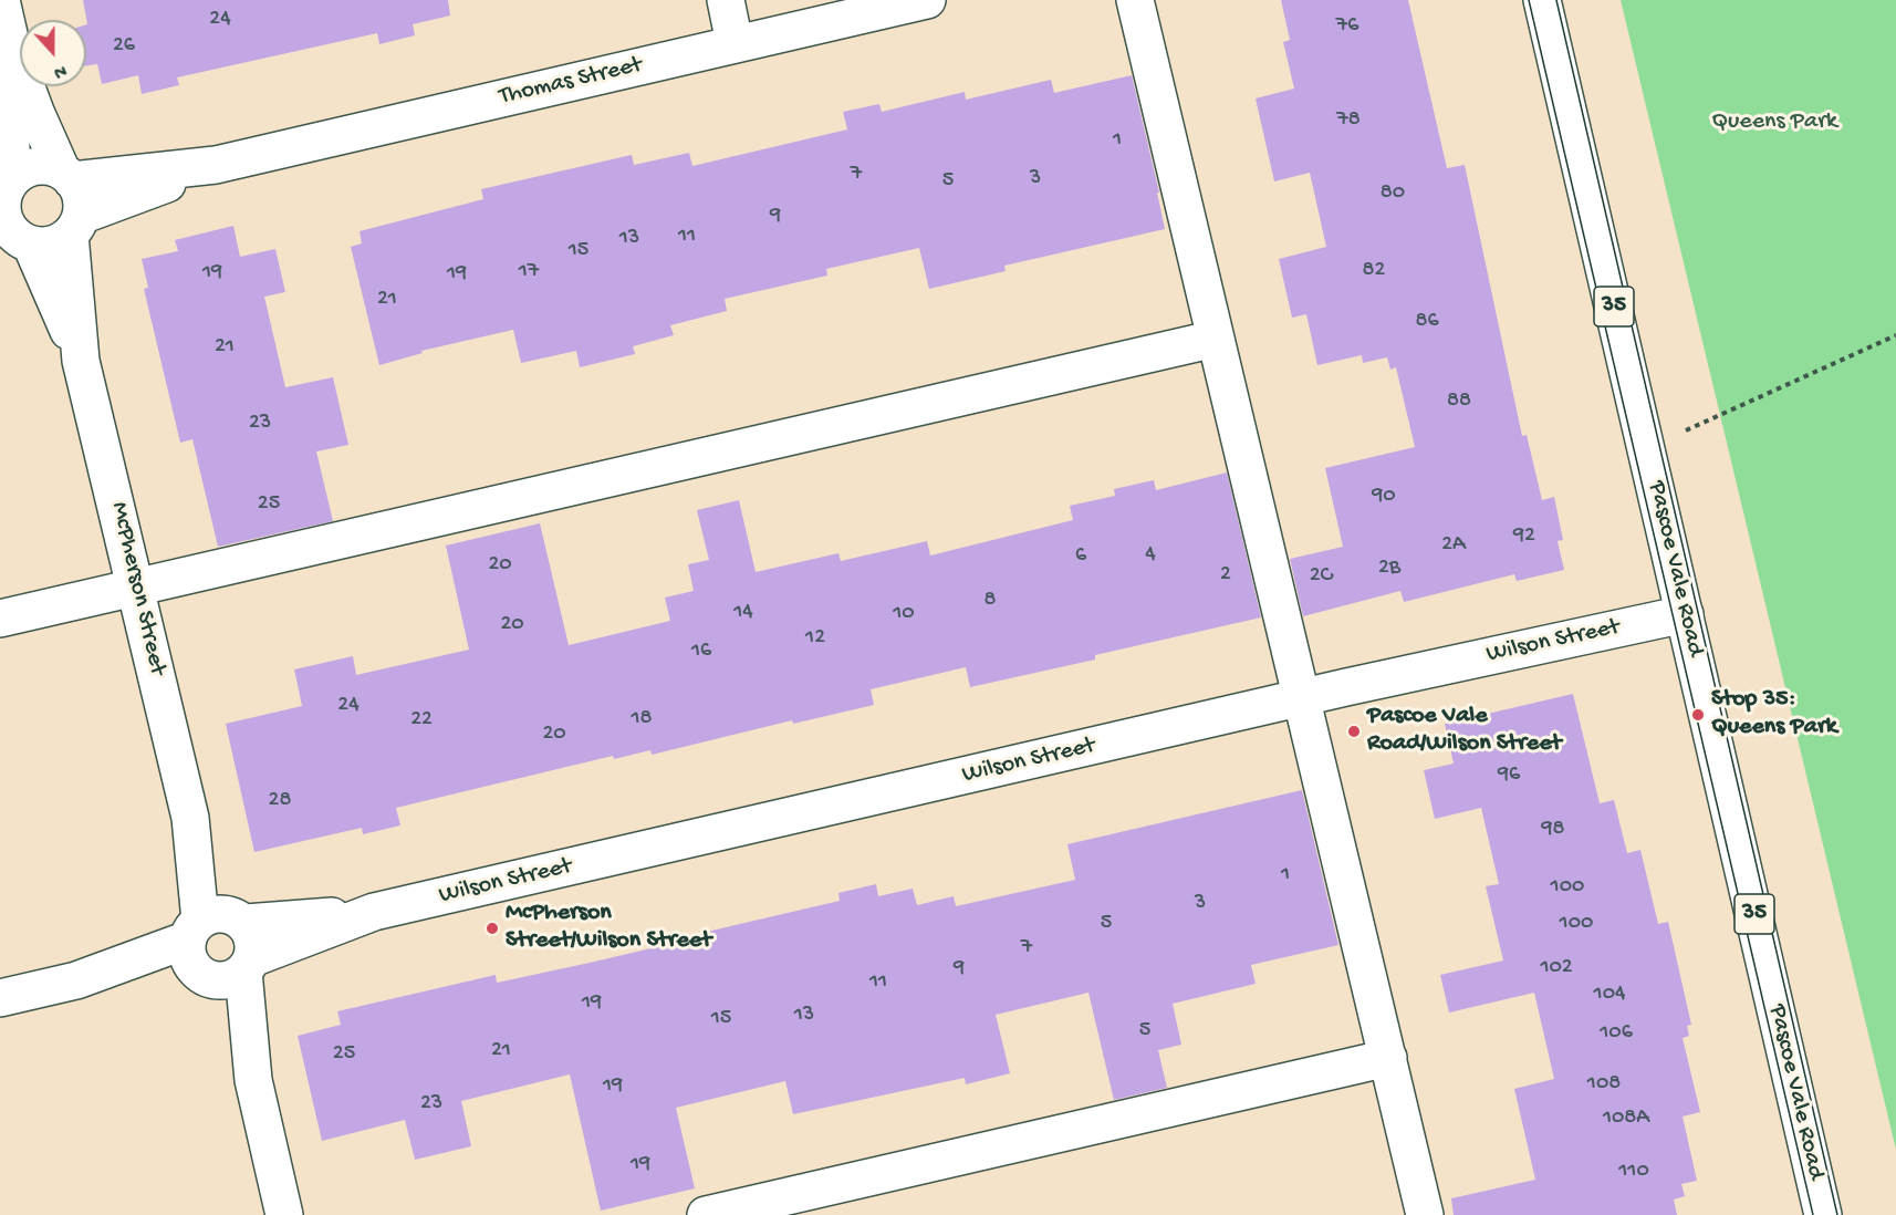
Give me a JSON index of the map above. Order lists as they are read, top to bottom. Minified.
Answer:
{"streets":{"street":["Thomas Street","35","Pascoe Vale Road","McPherson Street","Wilson Street"]},"crossings":[["Thomas Street","McPherson Street"],["Pascoe Vale Road","Wilson Street"],["McPherson Street","Wilson Street"]],"parks":["Queens Park"],"places":["Stop 35: Queens Park","Pascoe Vale Road/Wilson Street","McPherson Street/Wilson Street"],"house_numbers":["24","76","26","78","1","7","3","5","80","9","11","13","15","82","17","19","19","21","86","21","88","23","90","25","92","2A","4","6","20","2B","2","2C","8","14","10","20","12","16","24","18","22","20","96","28","98","1","100","3","5","100","7","102","9","11","104","19","13","15","5","106","21","25","108","19","23","108A","19","110"],"north":"bottom"}
